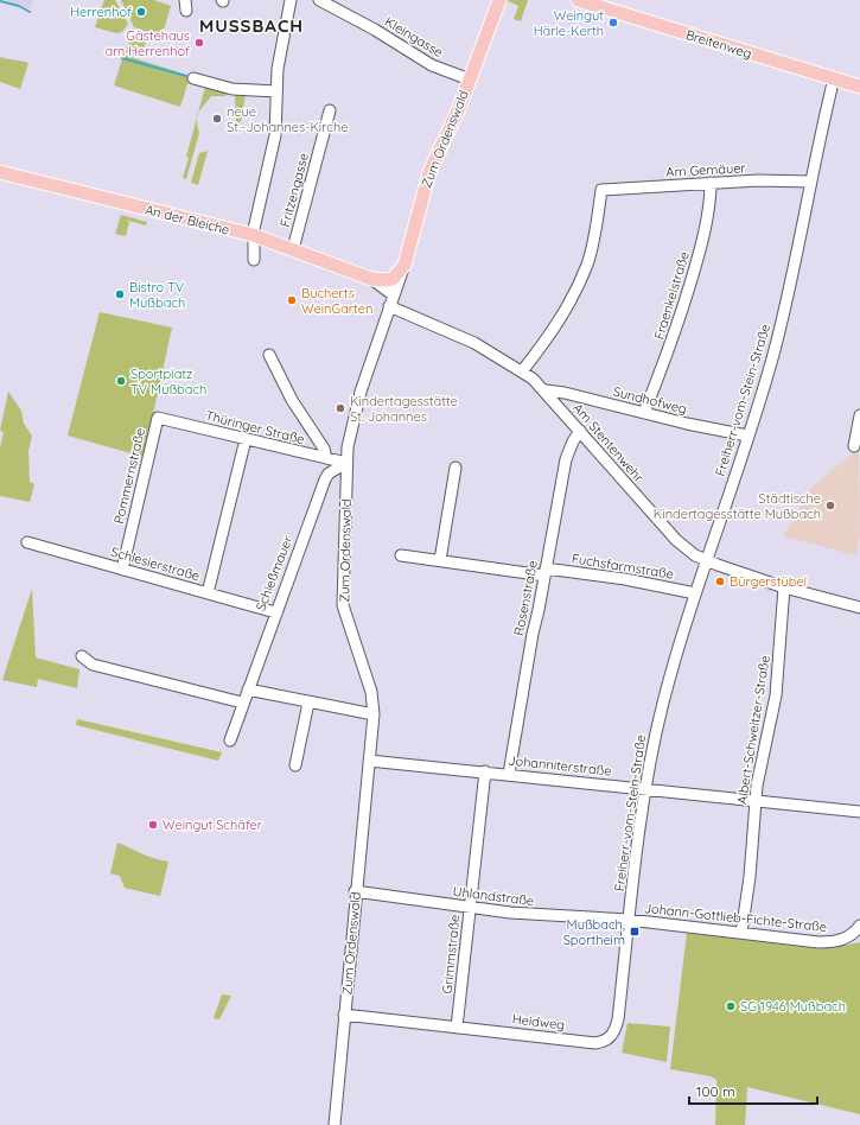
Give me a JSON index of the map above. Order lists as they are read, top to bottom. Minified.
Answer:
{"streets":{"main road":["Breitenweg","Zum Ordenswald","An der Bleiche"],"street":["Kleingasse","Am Gemäuer","Fritzengasse","Fraenkelstraße","Sundhofweg","Freiherr-vom-Stein-Straße","Thüringer Straße","Am Stentenwehr","Pommernstraße","Schlesierstraße","Fuchsfarmstraße","Schießmauer","Rosenstraße","Albert-Schweitzer-Straße","Johanniterstraße","Uhlandstraße","Johann-Gottlieb-Fichte-Straße","Grimmstraße","Heidweg"]},"crossings":[["Kleingasse","Zum Ordenswald"],["Breitenweg","Freiherr-vom-Stein-Straße"],["Zum Ordenswald","An der Bleiche"],["Zum Ordenswald","Thüringer Straße"],["Zum Ordenswald","Am Stentenwehr"],["Zum Ordenswald","Schießmauer"],["Zum Ordenswald","Johanniterstraße"],["Zum Ordenswald","Uhlandstraße"],["Zum Ordenswald","Heidweg"],["Am Gemäuer","Fraenkelstraße"],["Am Gemäuer","Freiherr-vom-Stein-Straße"],["Am Gemäuer","Am Stentenwehr"],["Fritzengasse","An der Bleiche"],["Fraenkelstraße","Sundhofweg"],["Sundhofweg","Freiherr-vom-Stein-Straße"],["Sundhofweg","Am Stentenwehr"],["Freiherr-vom-Stein-Straße","Am Stentenwehr"],["Freiherr-vom-Stein-Straße","Fuchsfarmstraße"],["Freiherr-vom-Stein-Straße","Johanniterstraße"],["Freiherr-vom-Stein-Straße","Uhlandstraße"],["Freiherr-vom-Stein-Straße","Johann-Gottlieb-Fichte-Straße"],["Freiherr-vom-Stein-Straße","Heidweg"],["Thüringer Straße","Pommernstraße"],["Thüringer Straße","Schießmauer"],["Am Stentenwehr","Rosenstraße"],["Am Stentenwehr","Albert-Schweitzer-Straße"],["Pommernstraße","Schlesierstraße"],["Schlesierstraße","Schießmauer"],["Fuchsfarmstraße","Rosenstraße"],["Rosenstraße","Johanniterstraße"],["Albert-Schweitzer-Straße","Johanniterstraße"],["Albert-Schweitzer-Straße","Johann-Gottlieb-Fichte-Straße"],["Johanniterstraße","Grimmstraße"],["Uhlandstraße","Johann-Gottlieb-Fichte-Straße"],["Uhlandstraße","Grimmstraße"],["Uhlandstraße","Heidweg"],["Johann-Gottlieb-Fichte-Straße","Heidweg"],["Grimmstraße","Heidweg"]],"districts":["MUSSBACH"],"places":{"other":["Herrenhof","Weingut Härle-Kerth","Gästehaus am Herrenhof","neue St.-Johannes-Kirche","Bistro TV Mußbach","Bucherts WeinGarten","Sportplatz TV Mußbach","Kindertagesstätte St. Johannes","Städtische Kindertagesstätte Mußbach","Bürgerstübel","Weingut Schäfer","SG 1946 Mußbach"],"transit":["Mußbach, Sportheim"]},"scale_bar":"100 m"}
